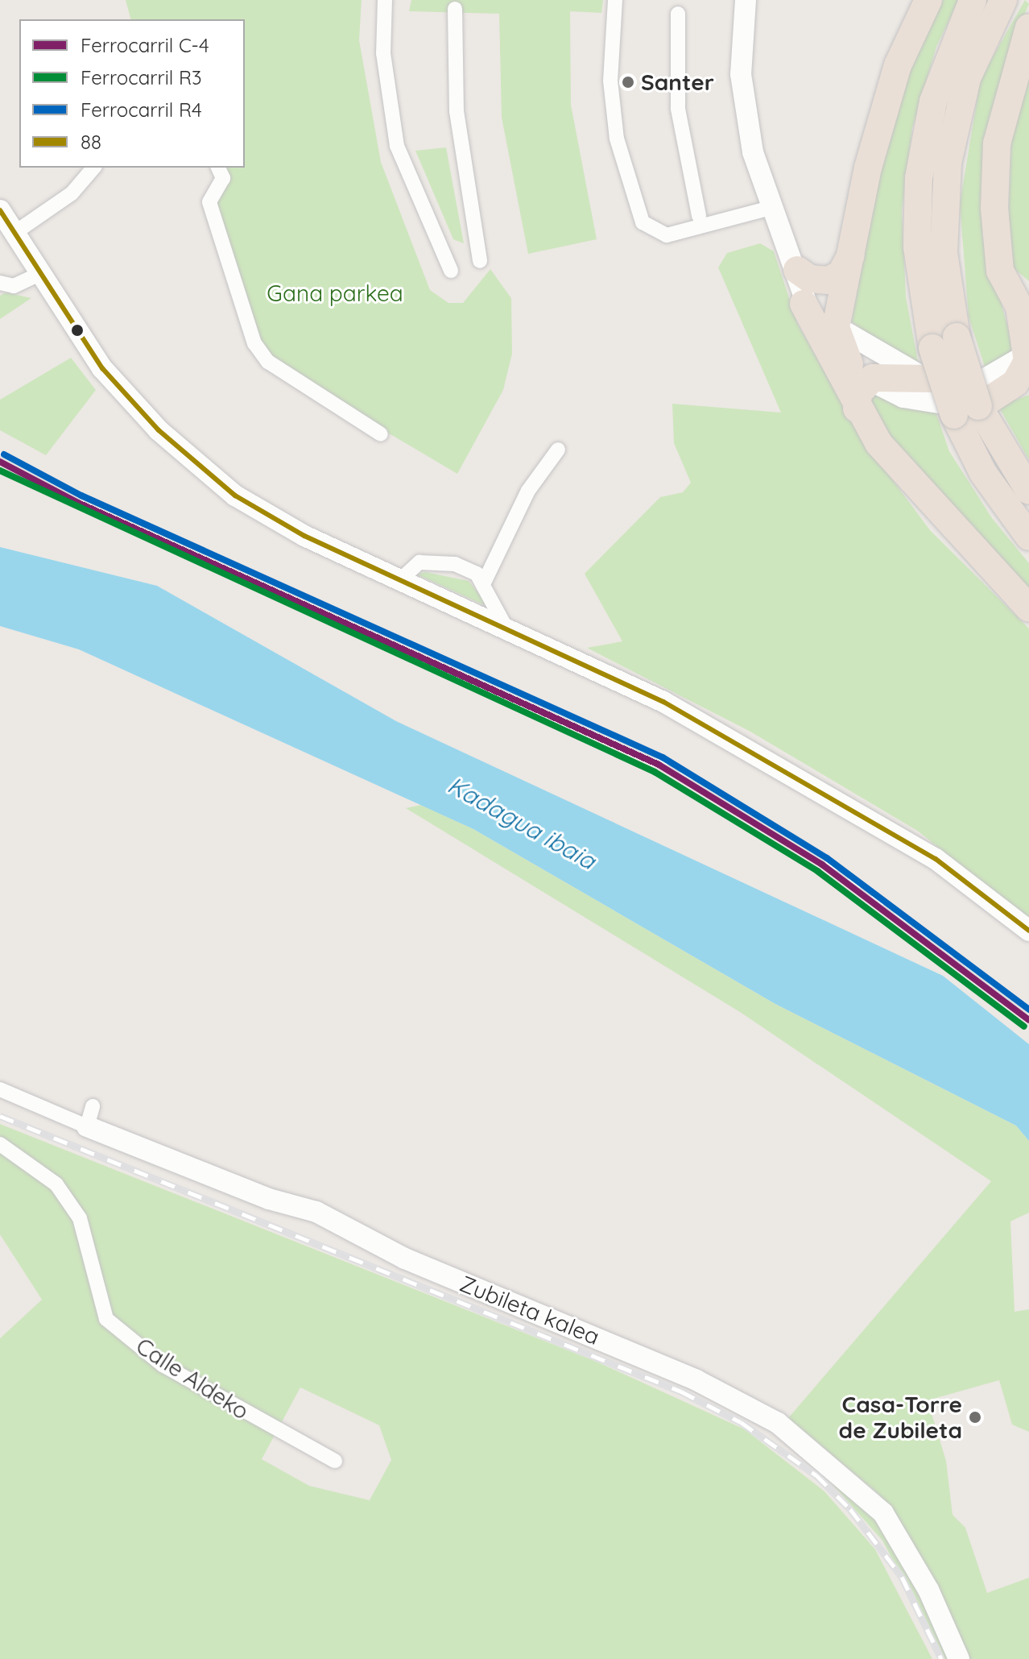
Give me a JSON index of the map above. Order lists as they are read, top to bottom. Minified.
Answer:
{"streets":{"street":["Zubileta kalea","Calle Aldeko"]},"water":["Kadagua ibaia"],"parks":["Gana parkea"],"places":["Santer","Casa-Torre de Zubileta"],"lines":["transit line 88","rail line R4","rail line C-4","rail line R3"],"legend":["Ferrocarril C-4","Ferrocarril R3","Ferrocarril R4","88"]}
